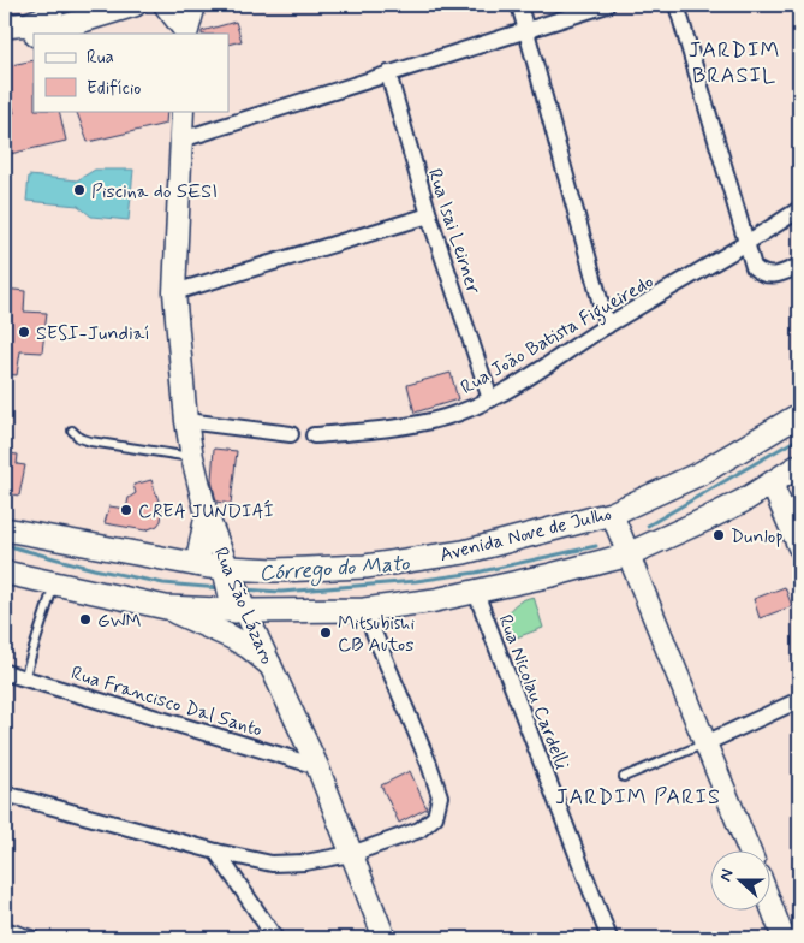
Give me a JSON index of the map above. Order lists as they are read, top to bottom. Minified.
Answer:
{"streets":{"main road":["Avenida Nove de Julho","Rua São Lázaro"],"street":["Rua Isai Leirner","Rua João Batista Figueiredo","Rua Nicolau Cardelli","Rua Francisco Dal Santo"]},"crossings":[["Rua Isai Leirner","Rua João Batista Figueiredo"],["Avenida Nove de Julho","Rua São Lázaro"],["Avenida Nove de Julho","Rua Nicolau Cardelli"],["Rua São Lázaro","Rua Francisco Dal Santo"]],"districts":["JARDIM BRASIL","JARDIM PARIS"],"water":["Córrego do Mato"],"places":["Piscina do SESI","SESI-Jundiaí","CREA JUNDIAÍ","Dunlop","GWM","Mitsubishi CB Autos"],"legend":["Rua","Edifício"],"north":"left"}
